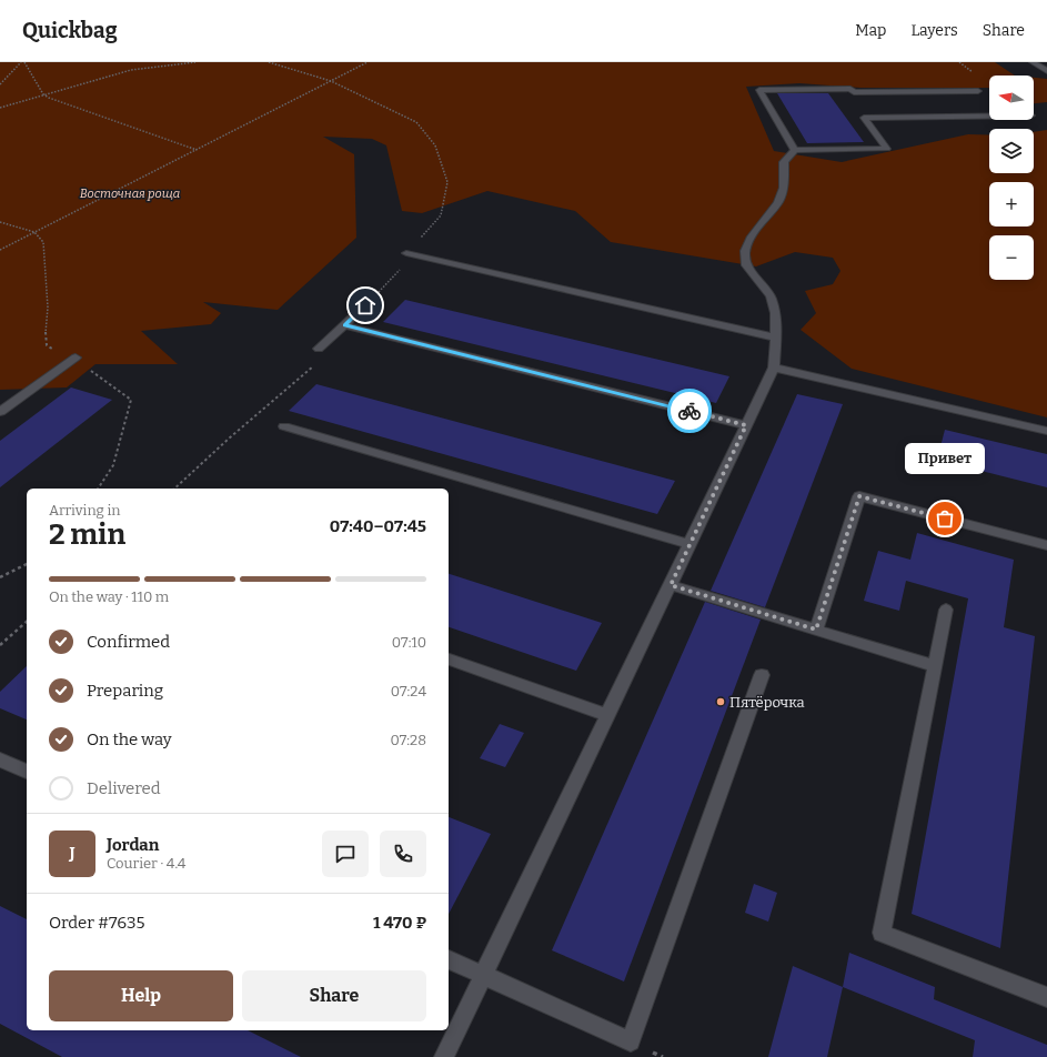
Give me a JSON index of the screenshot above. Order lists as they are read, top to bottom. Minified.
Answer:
{"parks":["Восточная роща"],"places":["Привет","Пятёрочка"],"north":"left","page":{"header":"Quickbag","nav":["Map","Layers","Share"],"map_buttons":["+","−"],"bubble":"Привет","heading":["2 min","Arriving in","07:40–07:45"],"panel":["Jordan","Courier · 4.4","Order #7635","1 470 ₽"],"bar":"On the way · 110 m","list":[["Confirmed","07:10"],["Preparing","07:24"],["On the way","07:28"],"Delivered"],"round":"J","buttons":["Help","Share"]}}
